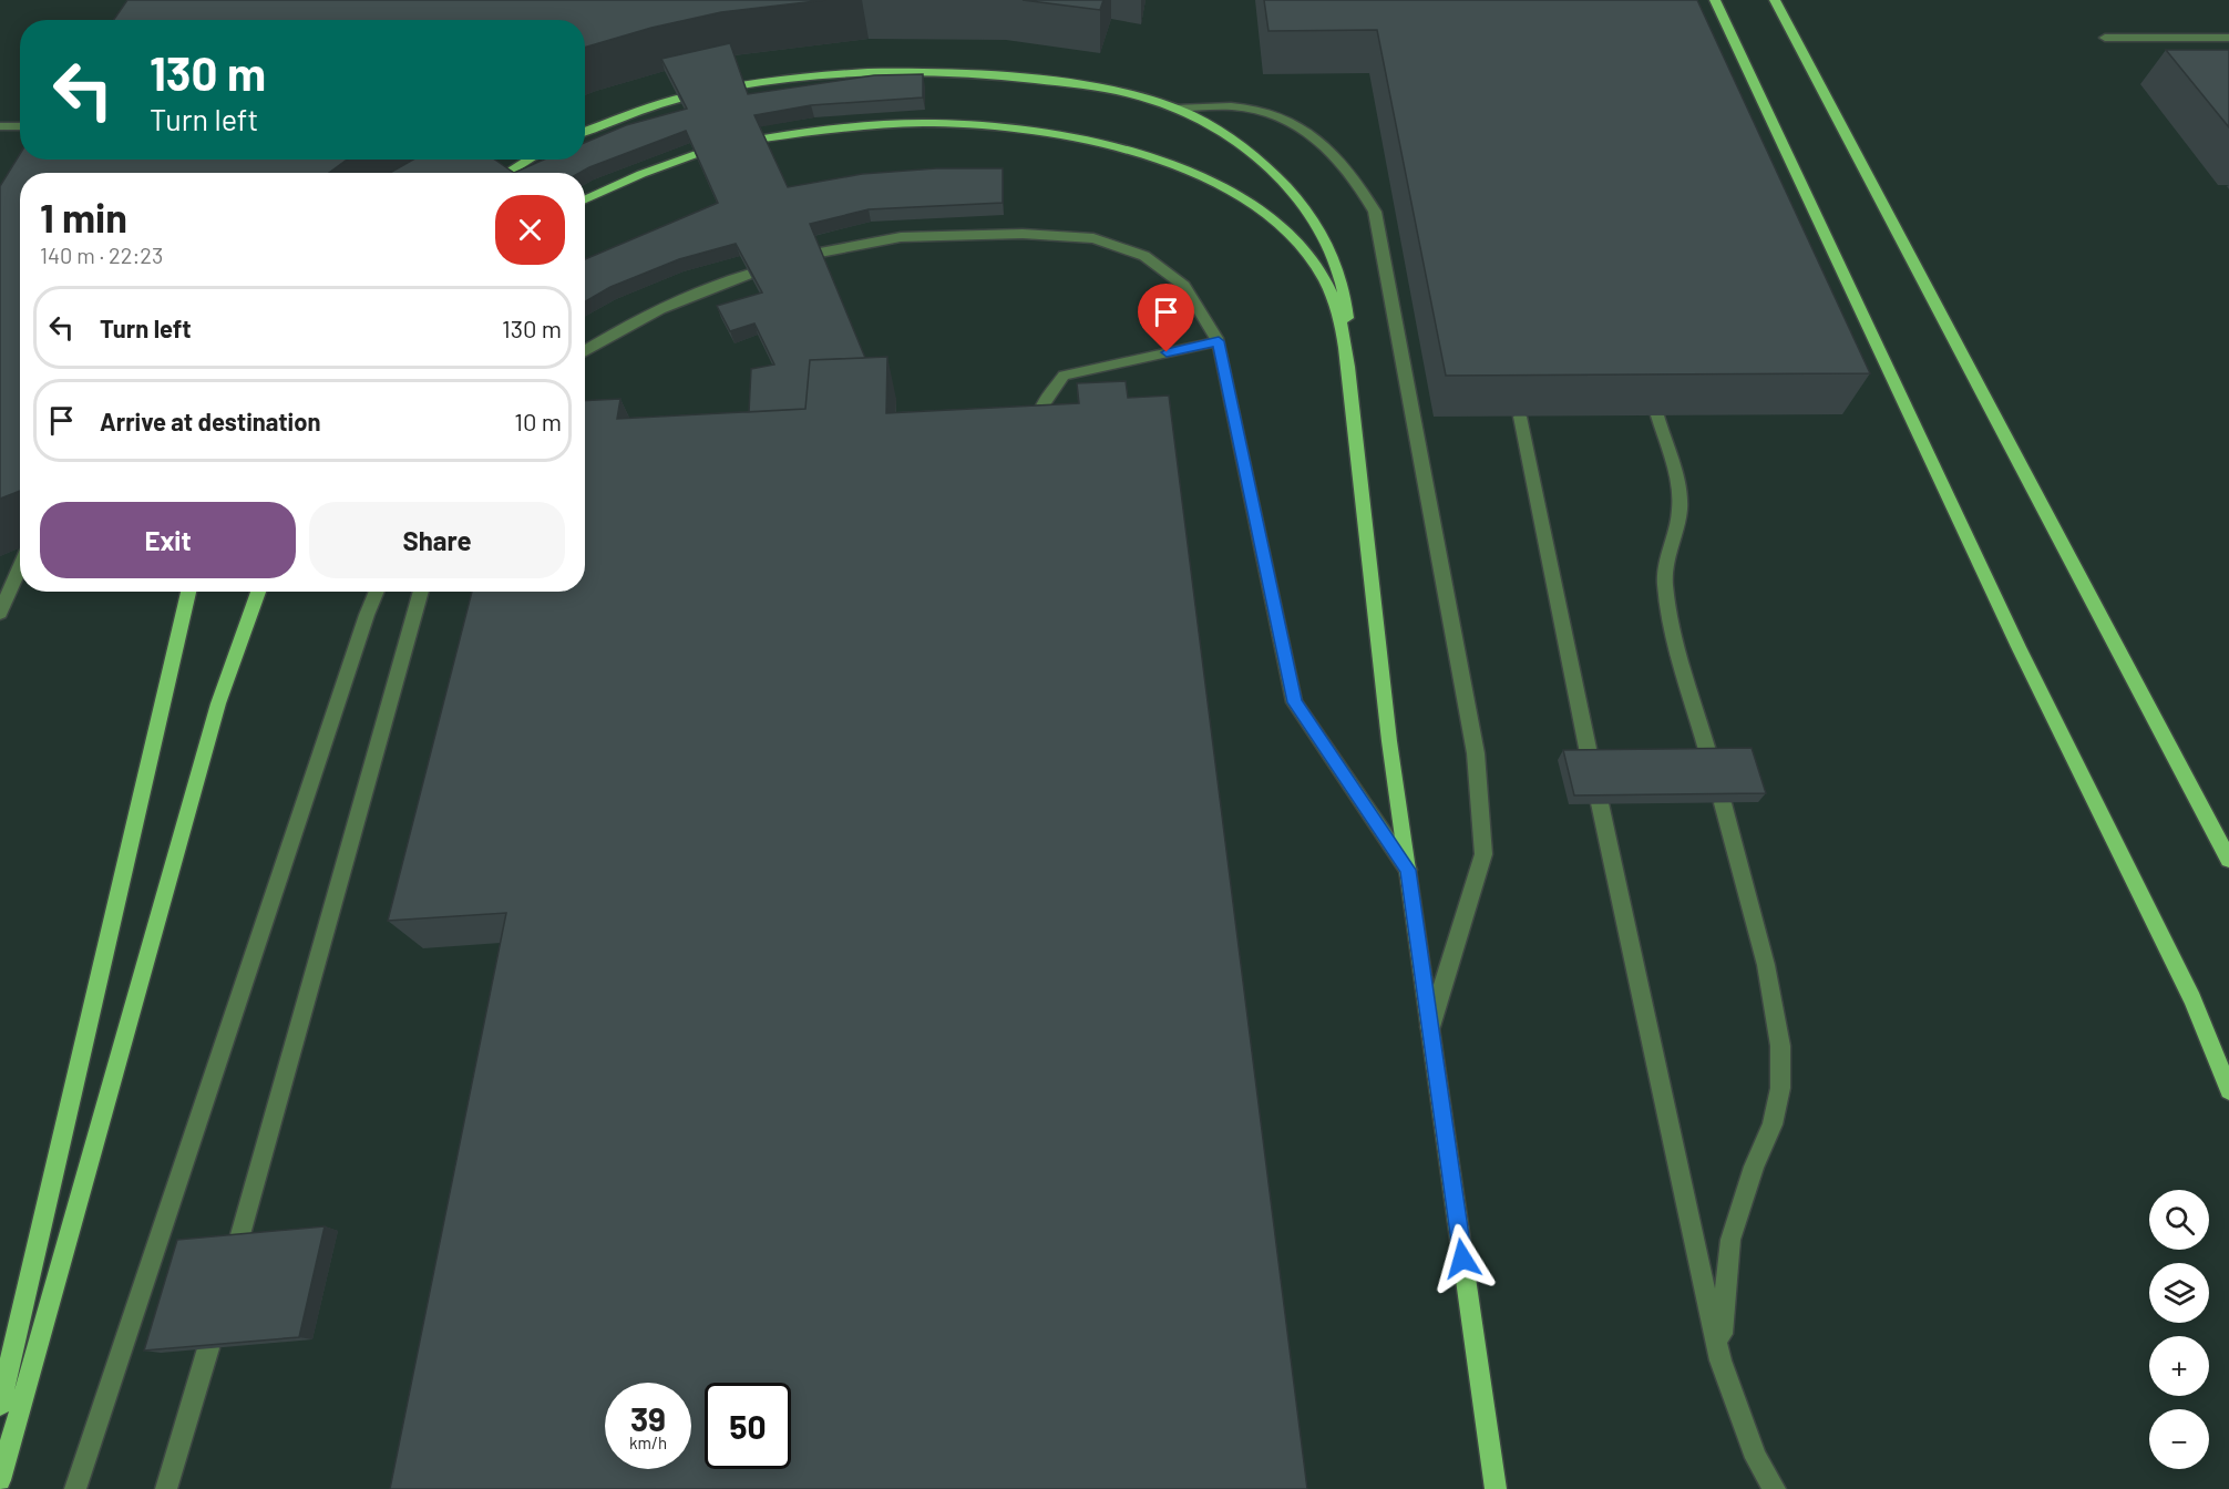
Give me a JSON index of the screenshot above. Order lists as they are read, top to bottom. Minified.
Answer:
{"page":{"turn":["130 m","Turn left"],"heading":["1 min","140 m · 22:23"],"list":[{"name":"Turn left","value":"130 m"},{"name":"Arrive at destination","value":"10 m"}],"buttons":["Exit","Share"],"map_buttons":["+","−"],"speed":"39 km/h","limit":"50"}}
